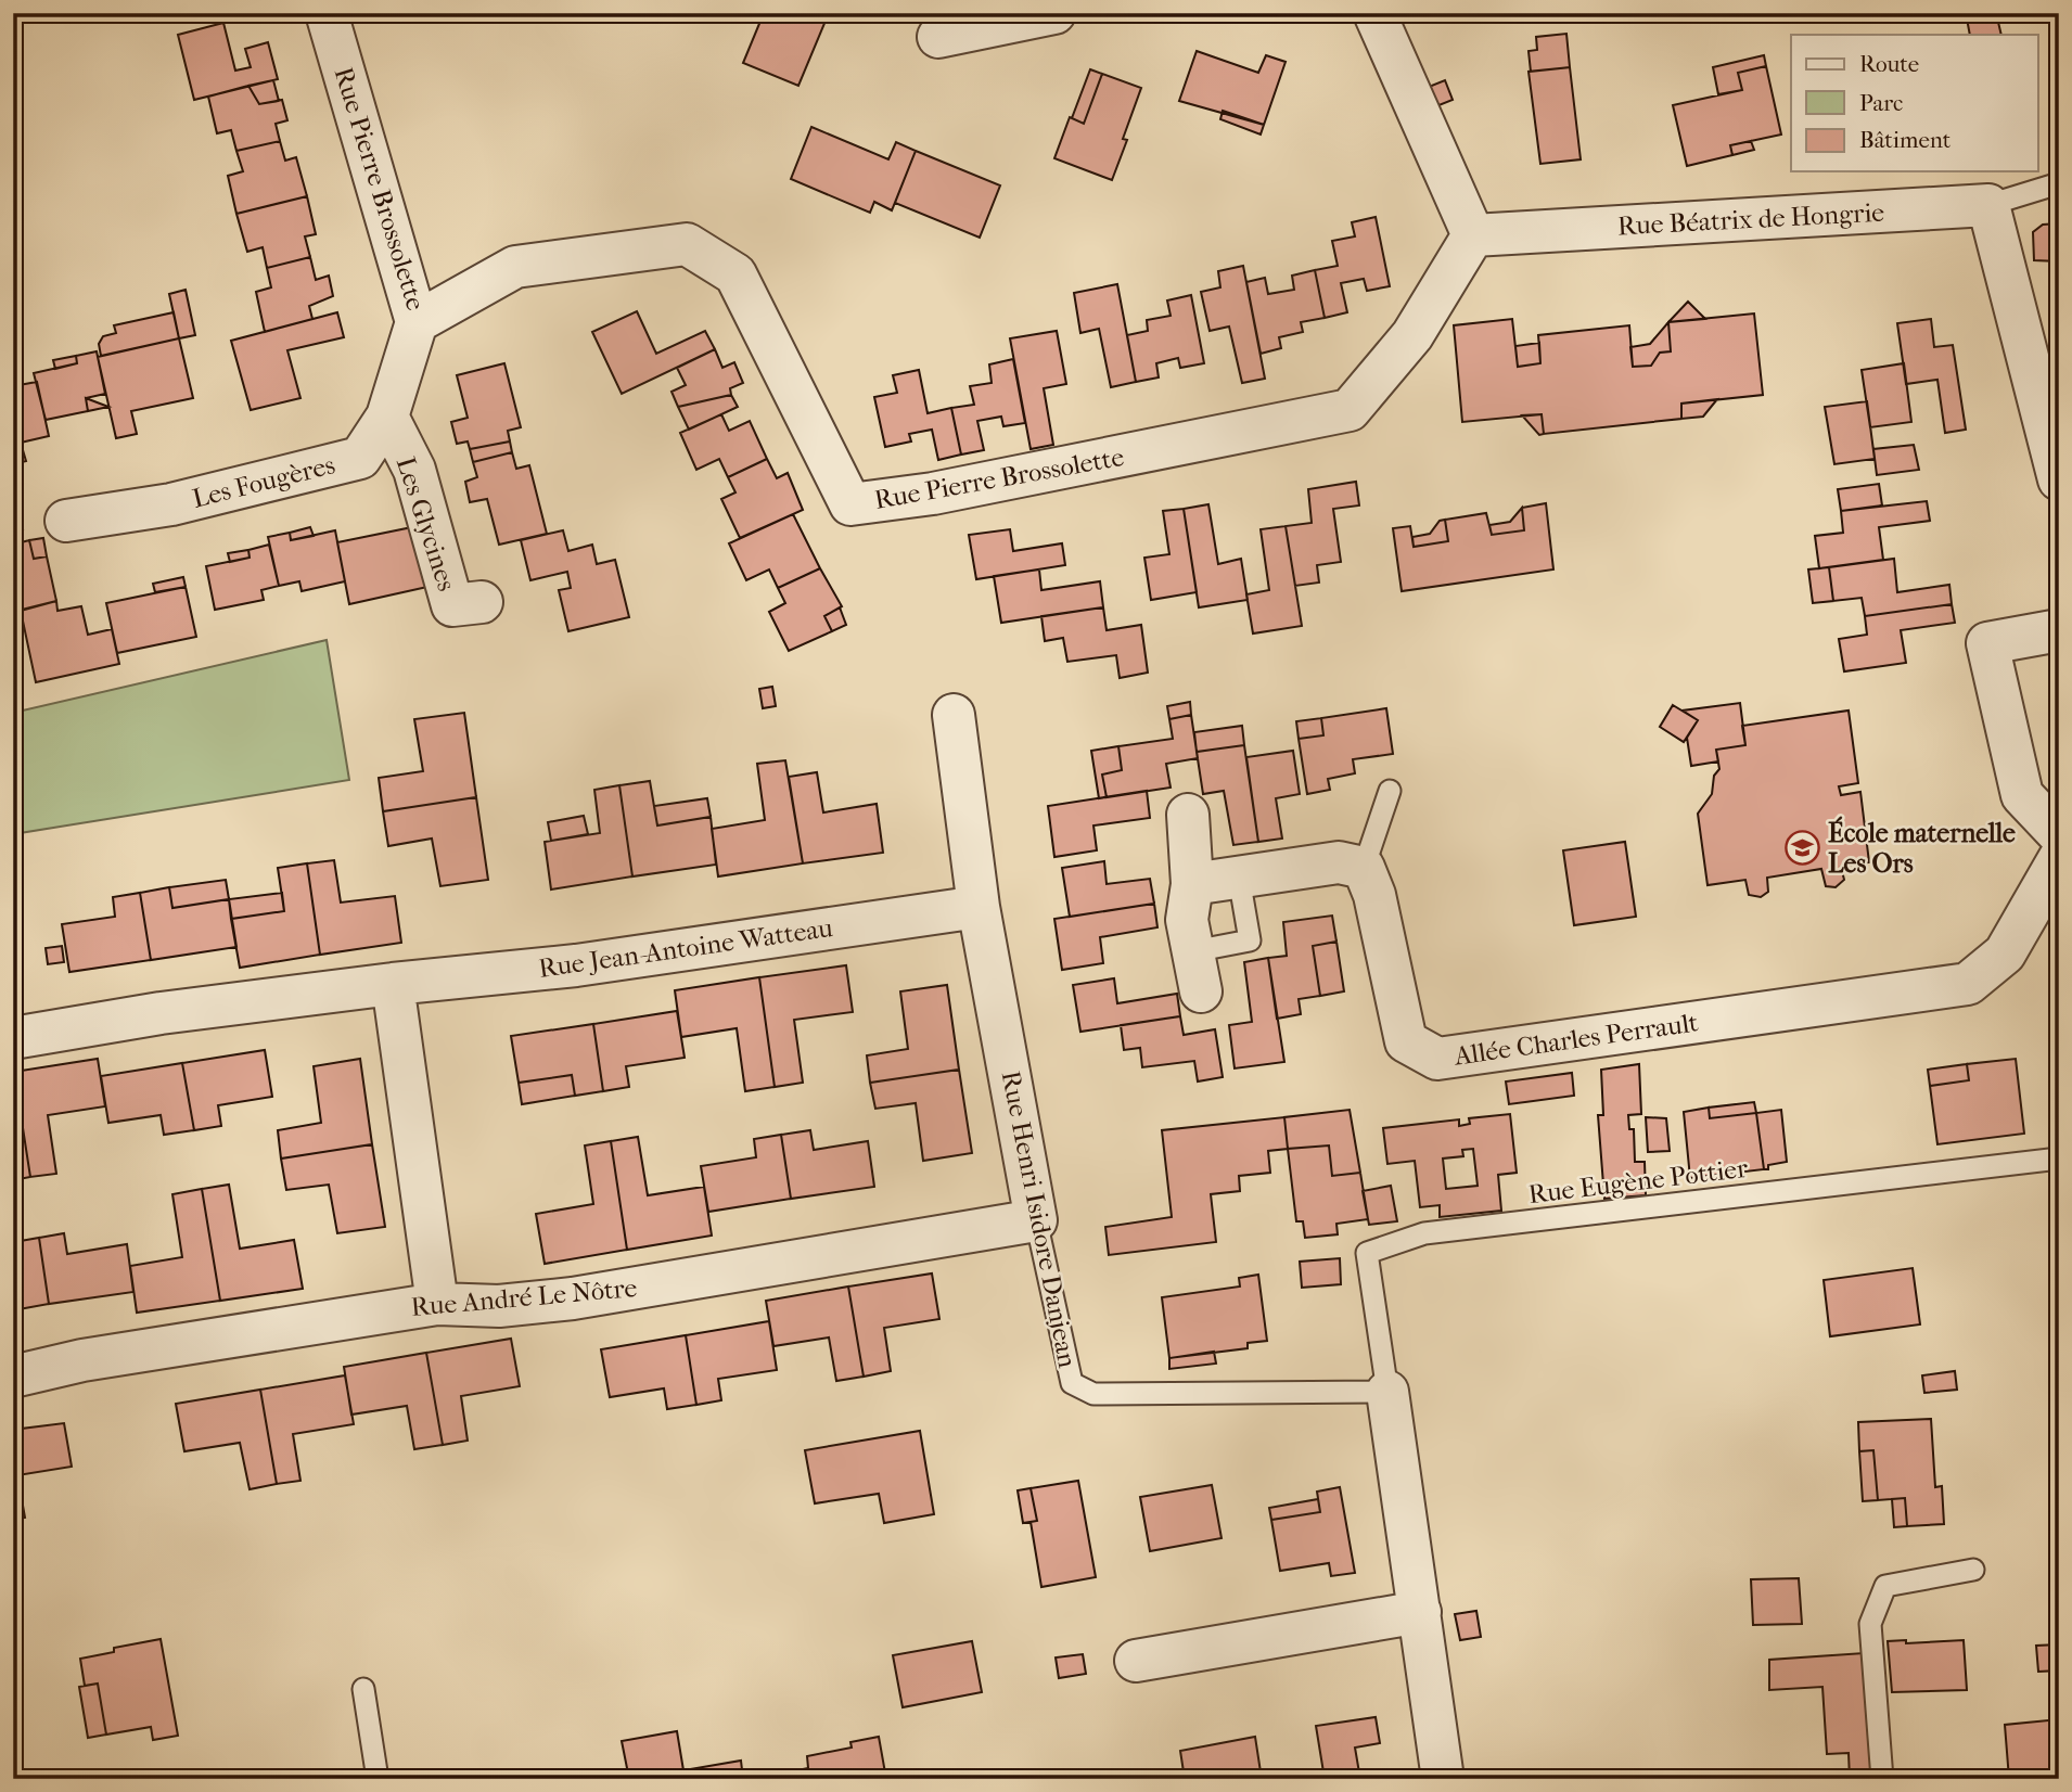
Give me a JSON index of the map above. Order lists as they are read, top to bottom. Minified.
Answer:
{"streets":{"street":["Rue Pierre Brossolette","Rue Béatrix de Hongrie","Les Fougères","Les Glycines","Rue Jean-Antoine Watteau","Allée Charles Perrault","Rue Henri Isidore Danjean","Rue André Le Nôtre"],"lane":["Rue Eugène Pottier"]},"crossings":[["Rue Pierre Brossolette","Rue Béatrix de Hongrie"],["Rue Pierre Brossolette","Les Fougères"],["Les Fougères","Les Glycines"],["Rue Jean-Antoine Watteau","Rue Henri Isidore Danjean"],["Rue Eugène Pottier","Rue Henri Isidore Danjean"],["Rue Henri Isidore Danjean","Rue André Le Nôtre"]],"places":{"school or university":["École maternelle Les Ors"]},"legend":["Route","Parc","Bâtiment"]}
